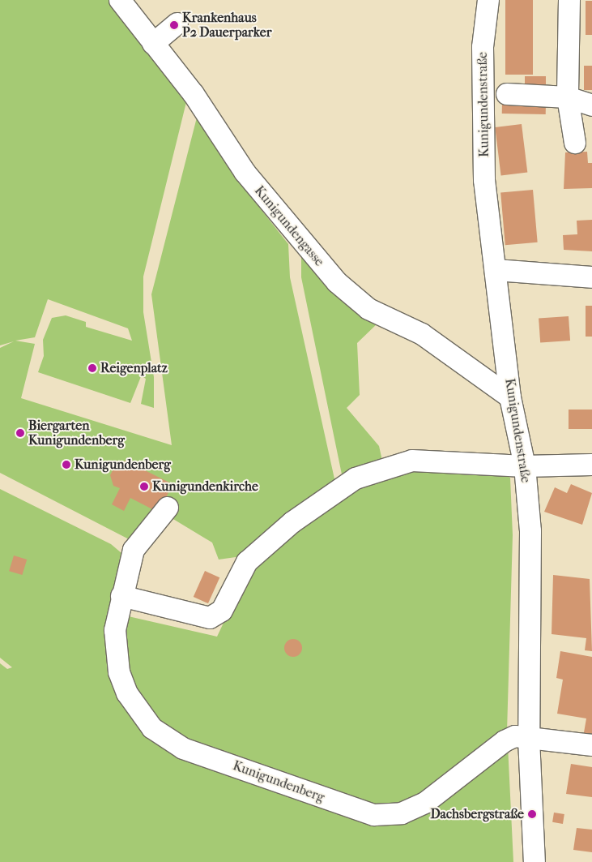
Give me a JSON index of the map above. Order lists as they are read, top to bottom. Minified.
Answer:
{"streets":{"street":["Kunigundenstraße","Kunigundengasse","Kunigundenberg"]},"crossings":[["Kunigundenstraße","Kunigundengasse"],["Kunigundenstraße","Kunigundenberg"]],"places":["Krankenhaus P2 Dauerparker","Reigenplatz","Biergarten Kunigundenberg","Kunigundenberg","Kunigundenkirche","Dachsbergstraße"]}
